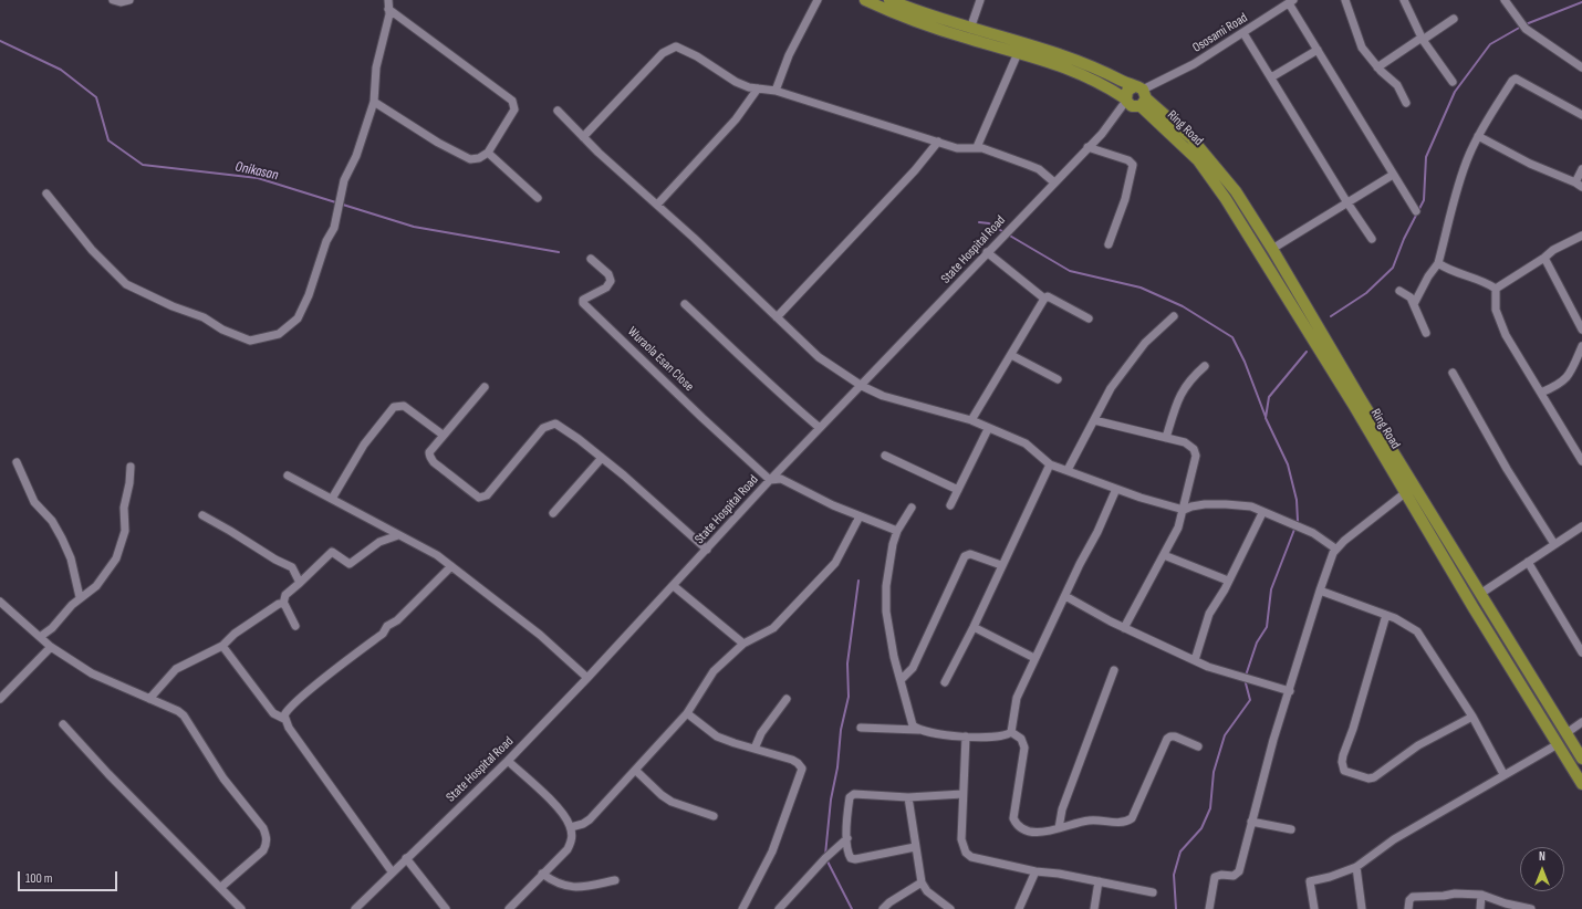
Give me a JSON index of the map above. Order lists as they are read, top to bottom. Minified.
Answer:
{"streets":{"main road":["Ring Road"],"street":["Ososami Road","State Hospital Road","Wuraola Esan Close"]},"crossings":[["Ososami Road","Ring Road"],["Ososami Road","State Hospital Road"],["Ring Road","State Hospital Road"],["State Hospital Road","Wuraola Esan Close"]],"water":["Onikasan"],"scale_bar":"100 m","north":"top"}
